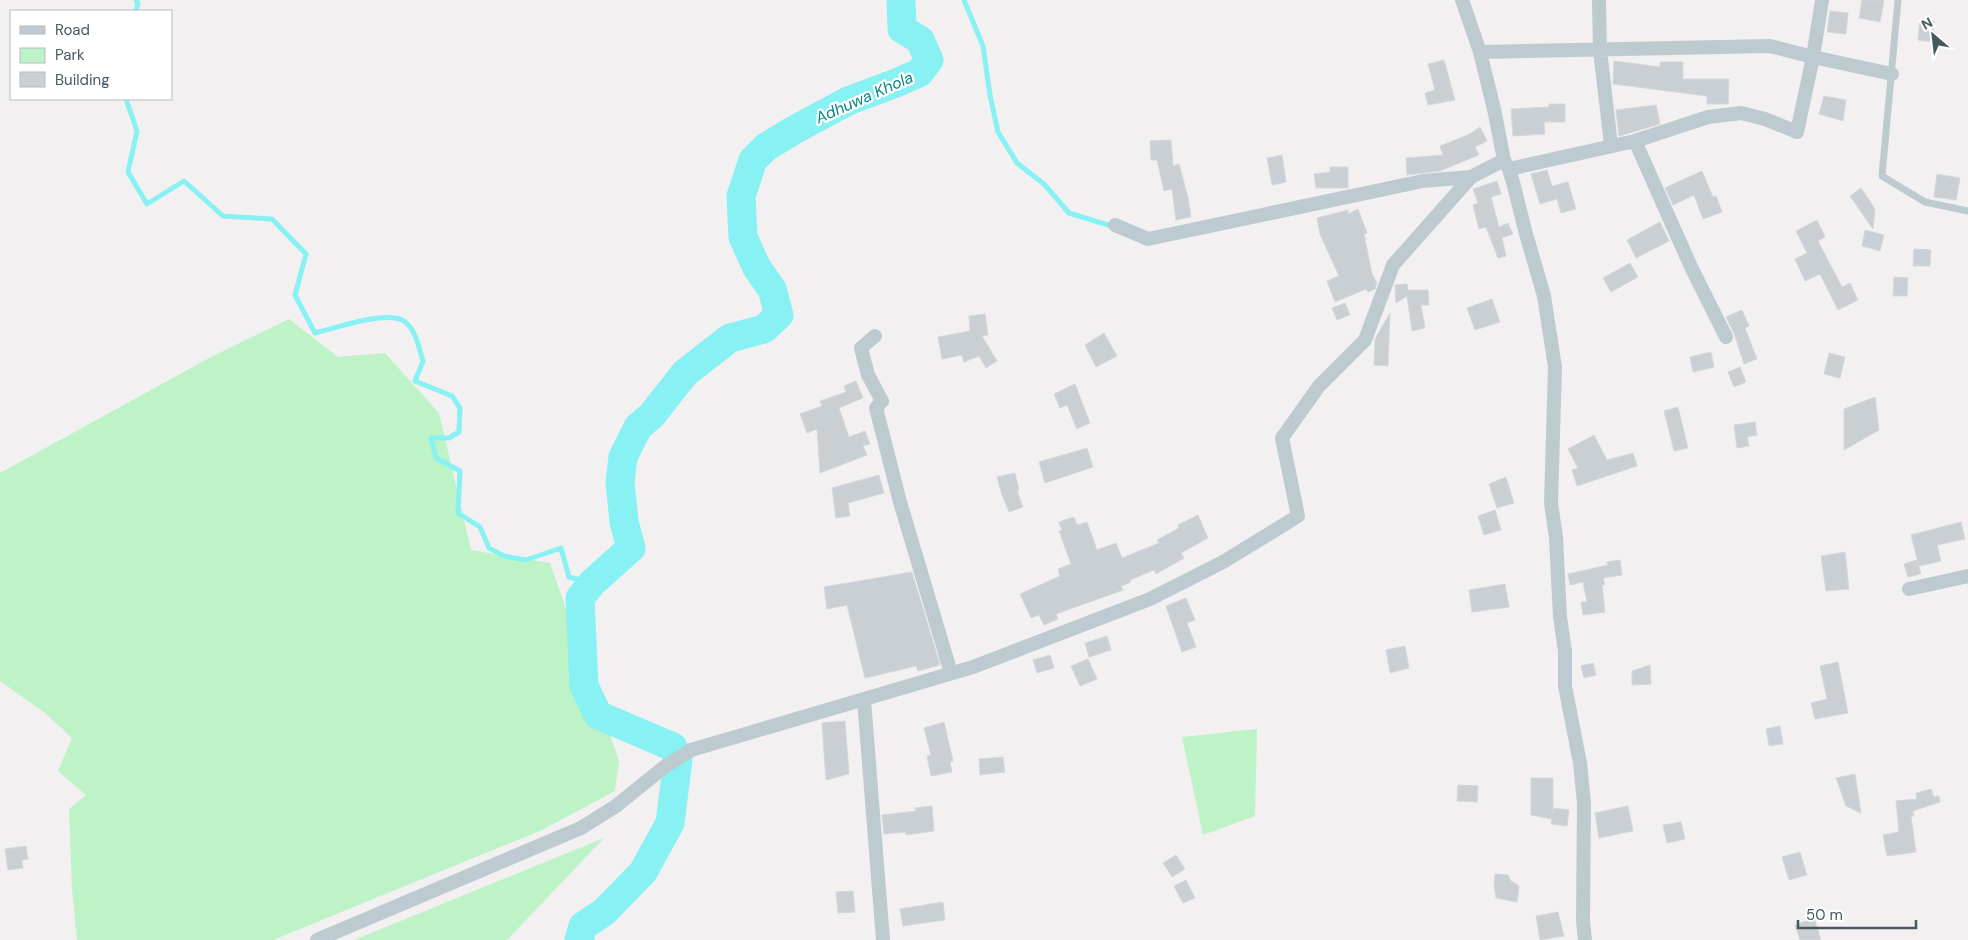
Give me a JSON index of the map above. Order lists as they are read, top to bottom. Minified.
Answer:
{"water":["Adhuwa Khola"],"legend":["Road","Park","Building"],"scale_bar":"50 m","north":"top left"}
